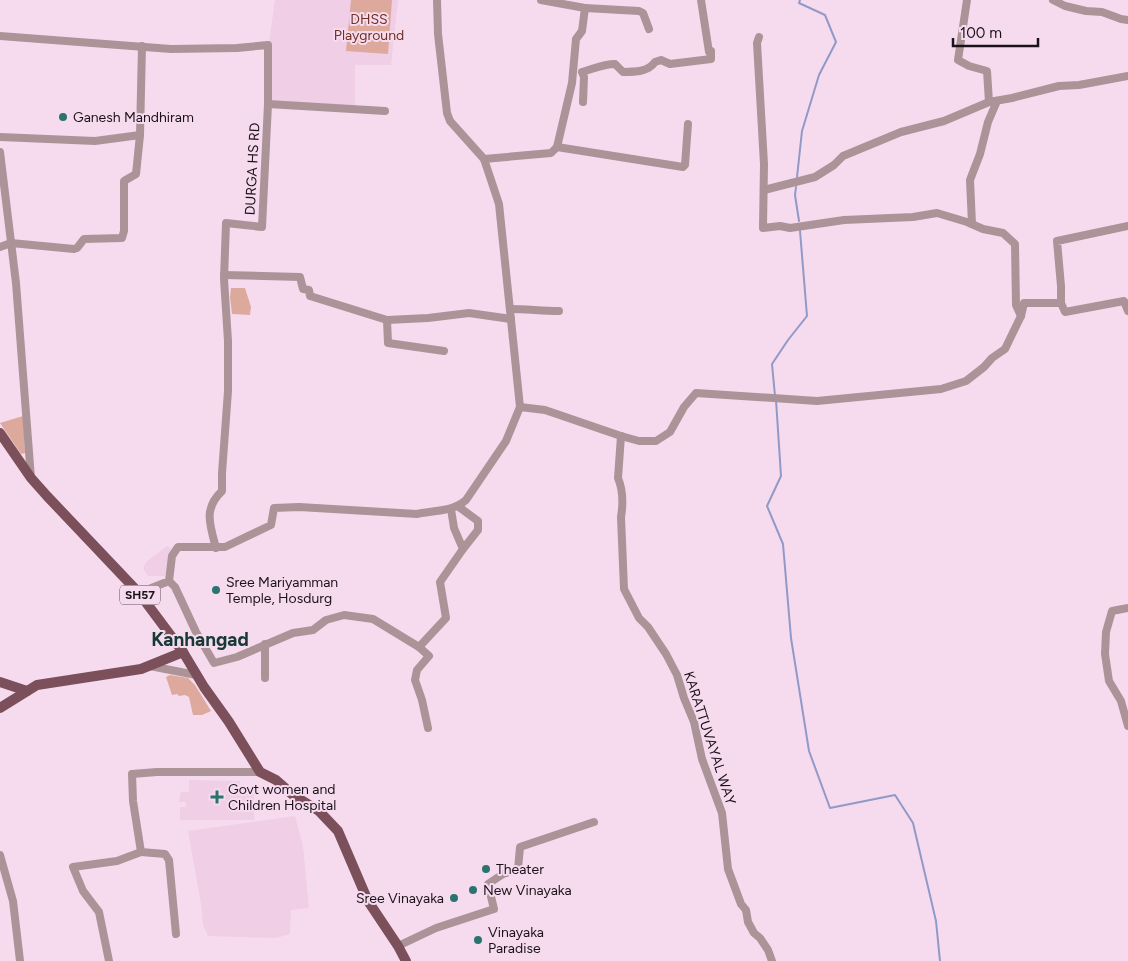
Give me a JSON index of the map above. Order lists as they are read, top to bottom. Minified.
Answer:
{"streets":{"main road":["SH57"],"street":["DURGA HS RD","KARATTUVAYAL WAY"]},"districts":["Kanhangad"],"parks":["DHSS Playground"],"places":{"other":["Ganesh Mandhiram","Sree Mariyamman Temple, Hosdurg","Theater","New Vinayaka","Sree Vinayaka","Vinayaka Paradise"],"health":["Govt women and Children Hospital"]},"scale_bar":"100 m"}
